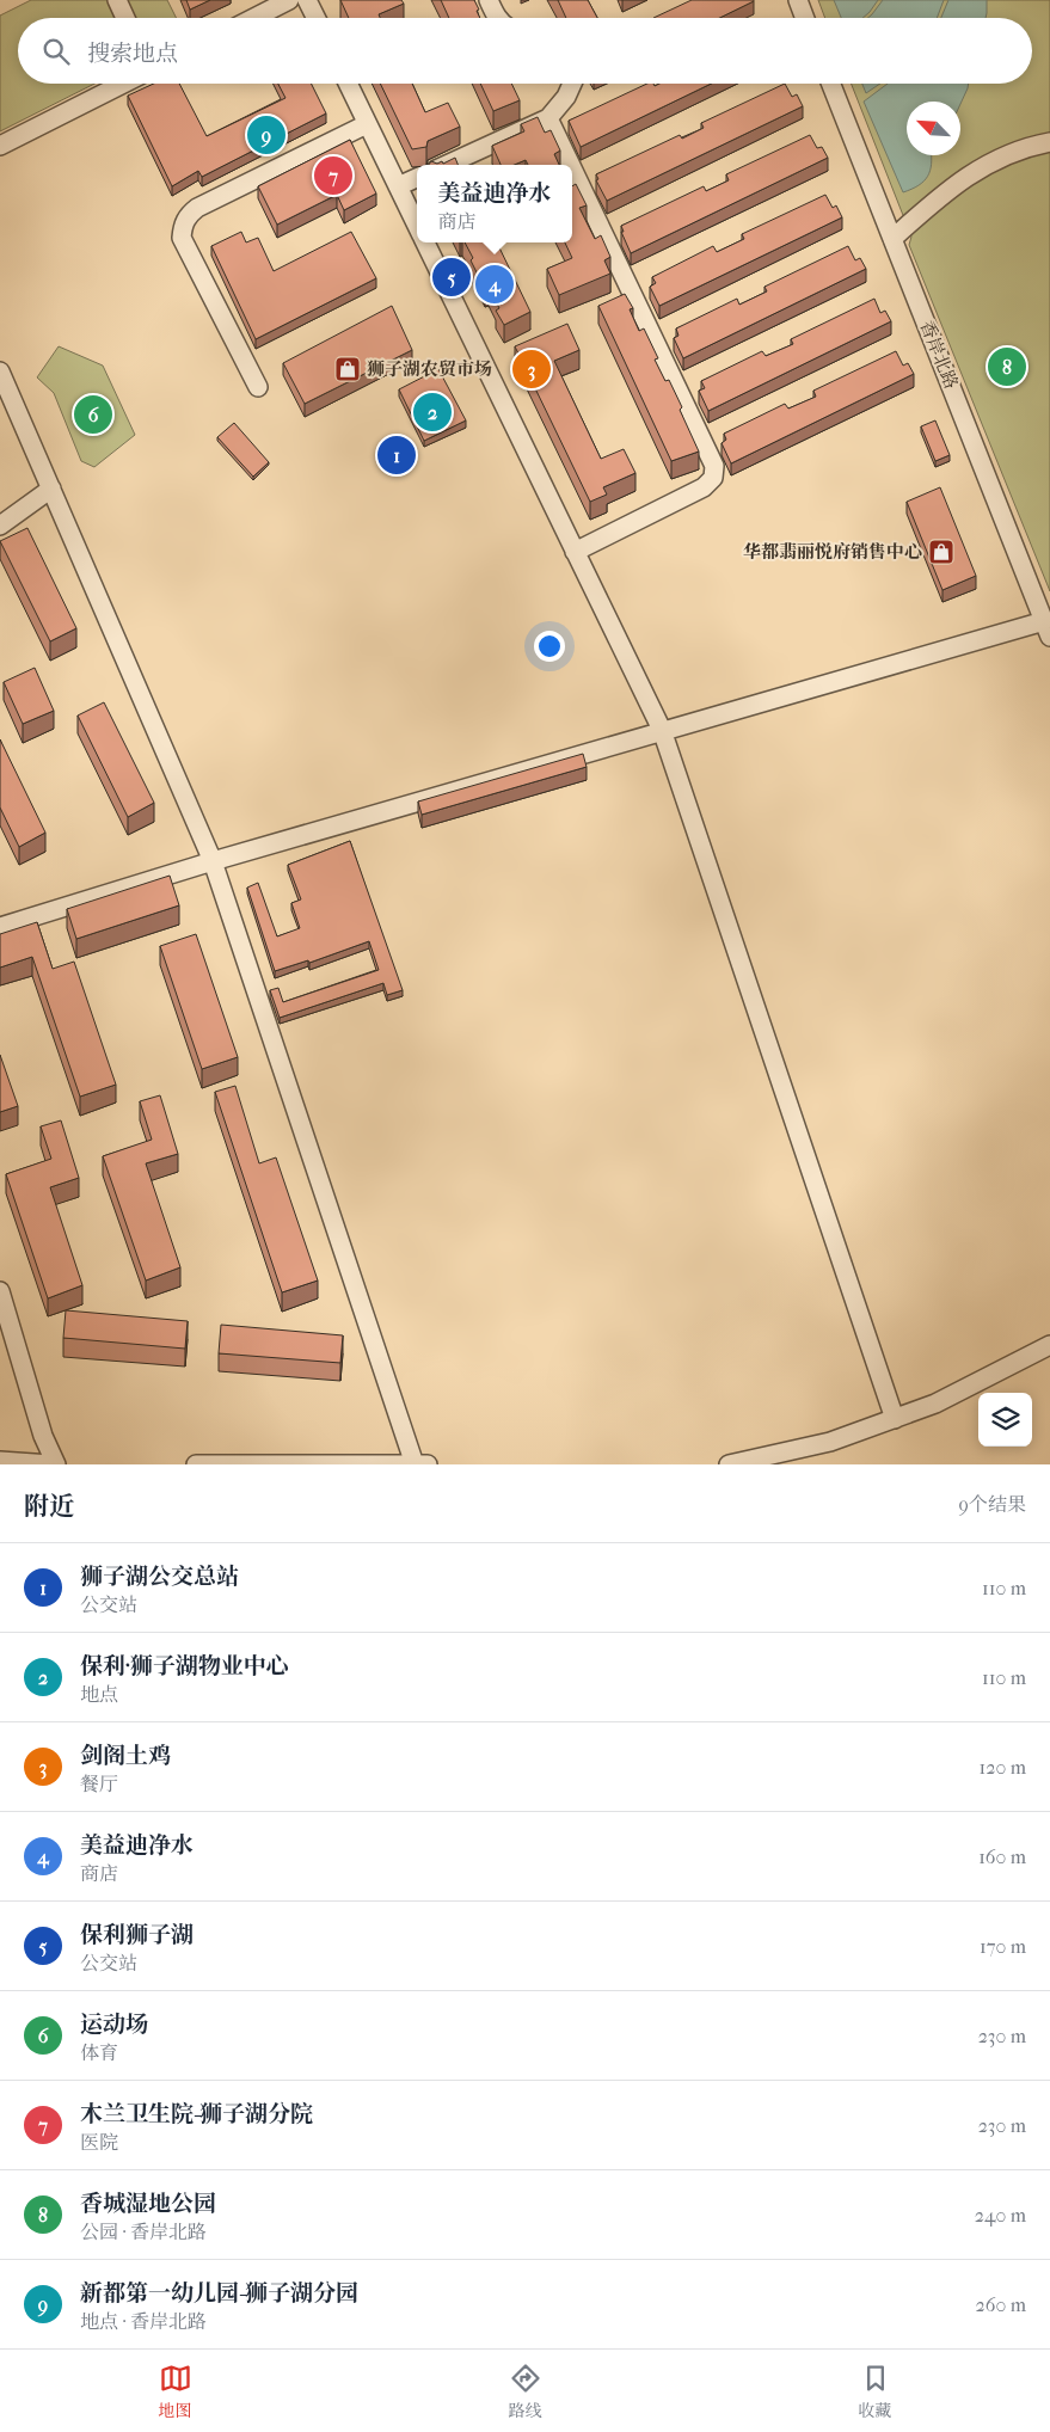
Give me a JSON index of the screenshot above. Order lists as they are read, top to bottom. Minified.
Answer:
{"streets":{"street":["香岸北路"]},"places":{"shop":["狮子湖农贸市场","华都翡丽悦府销售中心"]},"north":"top left","page":{"search":"搜索地点","pins":["9","7","5","4","8","3","2","6","1"],"popup":["美益迪净水","商店"],"heading":["附近","9个结果"],"list":[{"mark":"1","name":"狮子湖公交总站","note":"公交站","value":"110 m"},{"mark":"2","name":"保利·狮子湖物业中心","note":"地点","value":"110 m"},{"mark":"3","name":"剑阁土鸡","note":"餐厅","value":"120 m"},{"mark":"4","name":"美益迪净水","note":"商店","value":"160 m"},{"mark":"5","name":"保利狮子湖","note":"公交站","value":"170 m"},{"mark":"6","name":"运动场","note":"体育","value":"230 m"},{"mark":"7","name":"木兰卫生院-狮子湖分院","note":"医院","value":"230 m"},{"mark":"8","name":"香城湿地公园","note":"公园 · 香岸北路","value":"240 m"},{"mark":"9","name":"新都第一幼儿园-狮子湖分园","note":"地点 · 香岸北路","value":"260 m"}],"nav":["地图","路线","收藏"]}}
